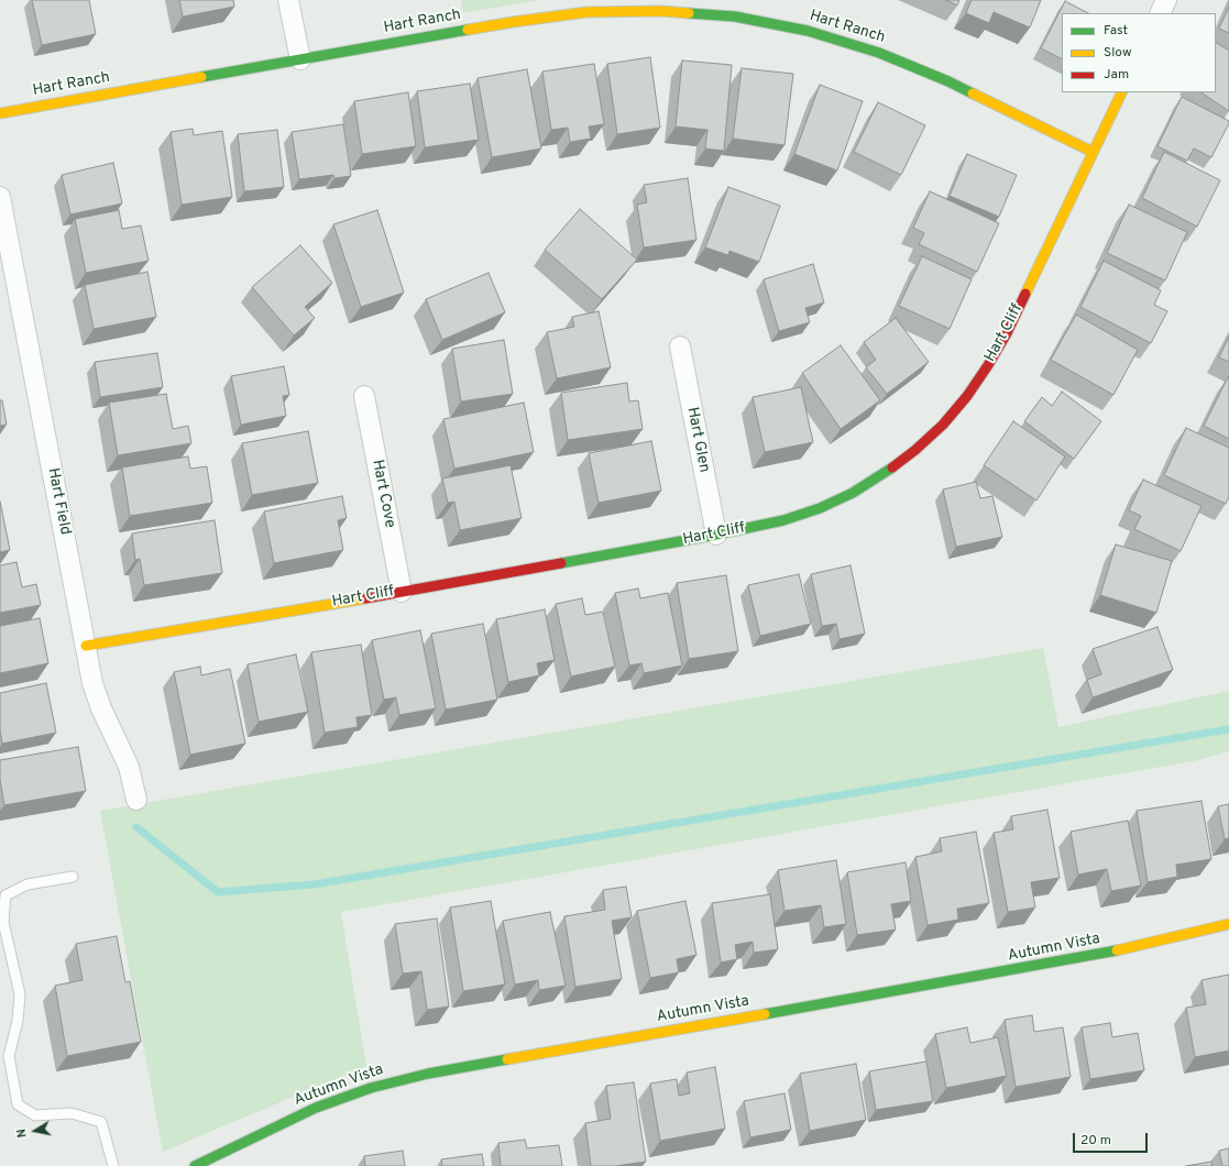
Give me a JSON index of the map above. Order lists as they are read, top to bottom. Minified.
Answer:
{"streets":{"street":["Hart Ranch","Hart Cliff","Hart Glen","Hart Cove","Hart Field","Autumn Vista"]},"crossings":[["Hart Ranch","Hart Cliff"],["Hart Cliff","Hart Glen"],["Hart Cliff","Hart Cove"],["Hart Cliff","Hart Field"]],"legend":["Fast","Slow","Jam"],"scale_bar":"20 m","north":"left"}
